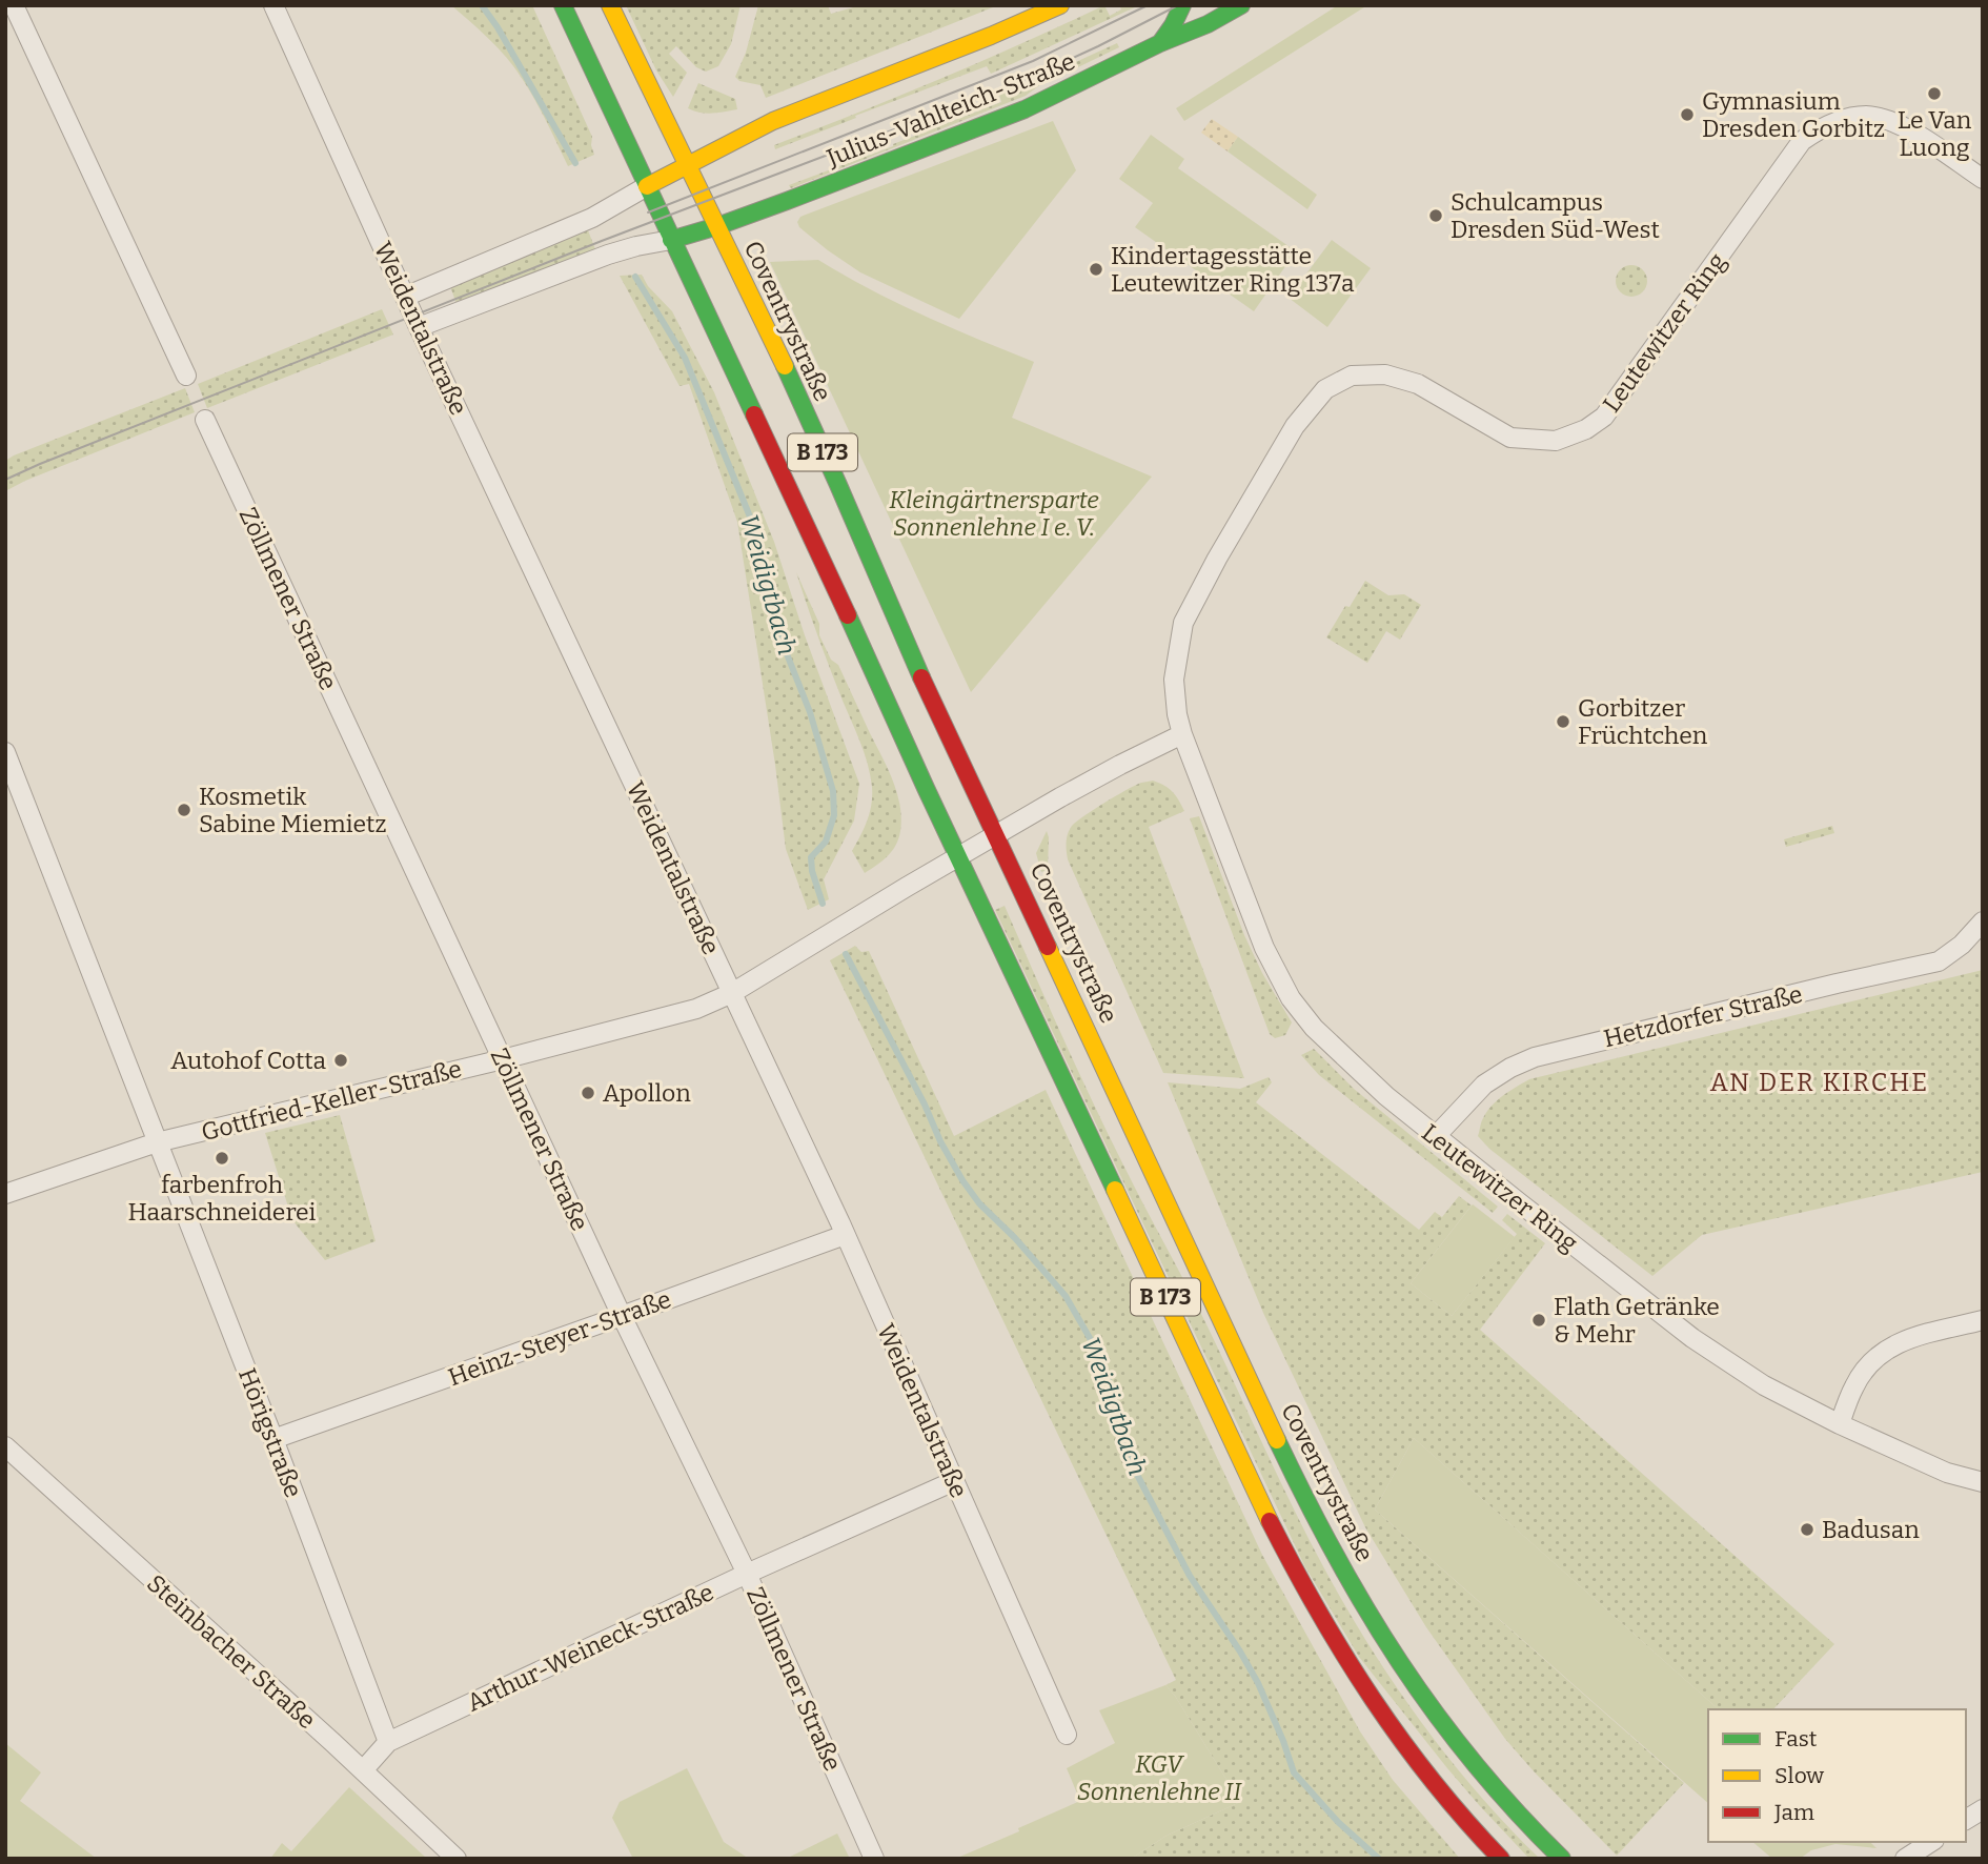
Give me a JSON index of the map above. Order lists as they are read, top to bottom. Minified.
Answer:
{"streets":{"main road":["Julius-Vahlteich-Straße","Coventrystraße","B 173"],"street":["Weidentalstraße","Leutewitzer Ring","Zöllmener Straße","Hetzdorfer Straße","Gottfried-Keller-Straße","Heinz-Steyer-Straße","Hörigstraße","Arthur-Weineck-Straße","Steinbacher Straße"]},"crossings":[["Julius-Vahlteich-Straße","Coventrystraße"],["Julius-Vahlteich-Straße","B 173"],["Coventrystraße","Gottfried-Keller-Straße"],["Weidentalstraße","Gottfried-Keller-Straße"],["Weidentalstraße","Heinz-Steyer-Straße"],["Weidentalstraße","Arthur-Weineck-Straße"],["Leutewitzer Ring","Hetzdorfer Straße"],["B 173","Gottfried-Keller-Straße"],["Zöllmener Straße","Gottfried-Keller-Straße"],["Zöllmener Straße","Heinz-Steyer-Straße"],["Zöllmener Straße","Arthur-Weineck-Straße"],["Gottfried-Keller-Straße","Hörigstraße"],["Heinz-Steyer-Straße","Hörigstraße"],["Hörigstraße","Arthur-Weineck-Straße"]],"districts":["AN DER KIRCHE"],"water":["Weidigtbach"],"parks":["Kleingärtnersparte Sonnenlehne I e. V.","KGV Sonnenlehne II"],"places":["Le Van Luong","Gymnasium Dresden Gorbitz","Schulcampus Dresden Süd-West","Kindertagesstätte Leutewitzer Ring 137a","Gorbitzer Früchtchen","Kosmetik Sabine Miemietz","Autohof Cotta","Apollon","farbenfroh Haarschneiderei","Flath Getränke & Mehr","Badusan"],"legend":["Fast","Slow","Jam"]}
